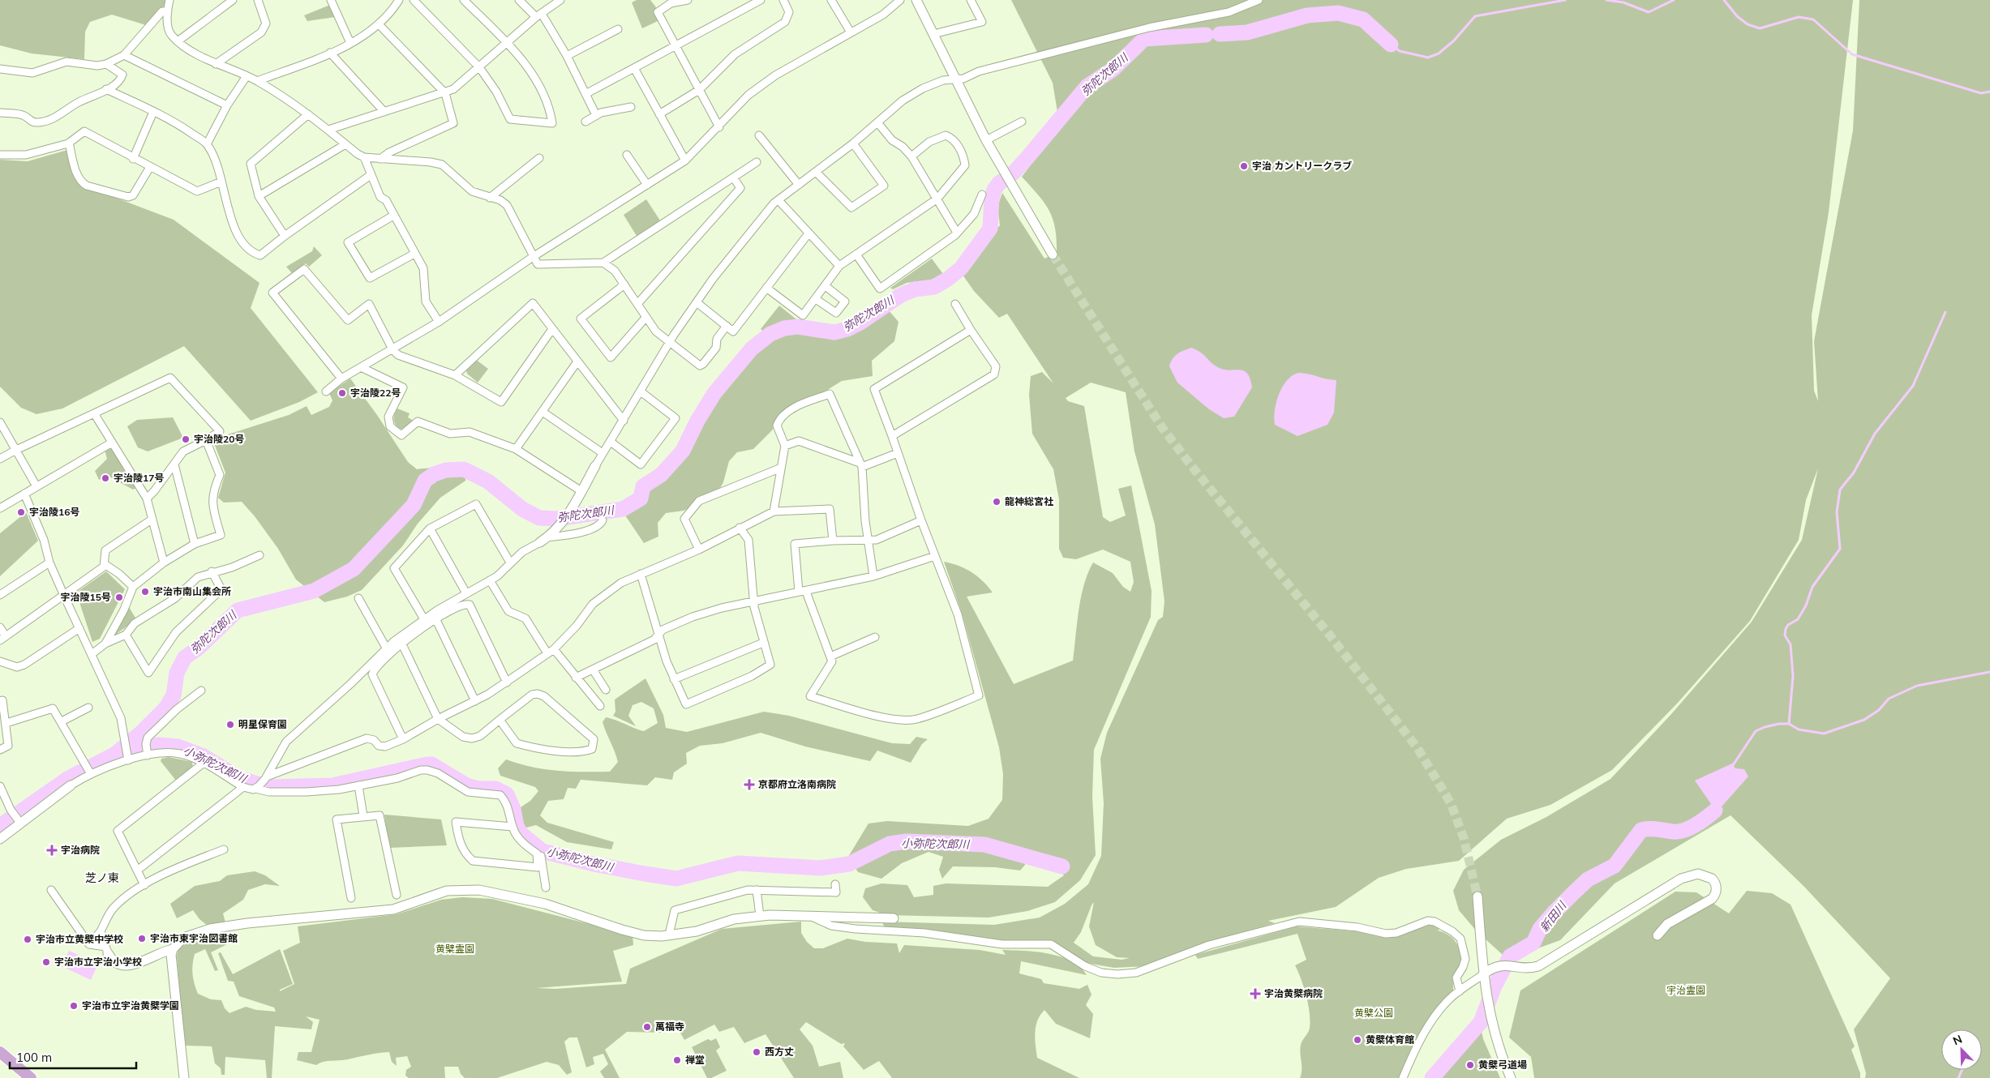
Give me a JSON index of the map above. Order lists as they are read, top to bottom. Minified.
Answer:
{"districts":["芝ノ東"],"water":["弥陀次郎川","小弥陀次郎川","新田川"],"parks":["黄檗霊園","宇治霊園","黄檗公園"],"places":{"other":["宇治 カントリークラブ","宇治陵22号","宇治陵20号","宇治陵17号","龍神総宮社","宇治陵16号","宇治市南山集会所","宇治陵15号","明星保育園","宇治市東宇治図書館","宇治市立黄檗中学校","宇治市立宇治小学校","宇治市立宇治黄檗学園","萬福寺","黄檗体育館","西方丈","禅堂","黄檗弓道場"],"health":["京都府立洛南病院","宇治病院","宇治黄檗病院"]},"scale_bar":"100 m","north":"top left"}
